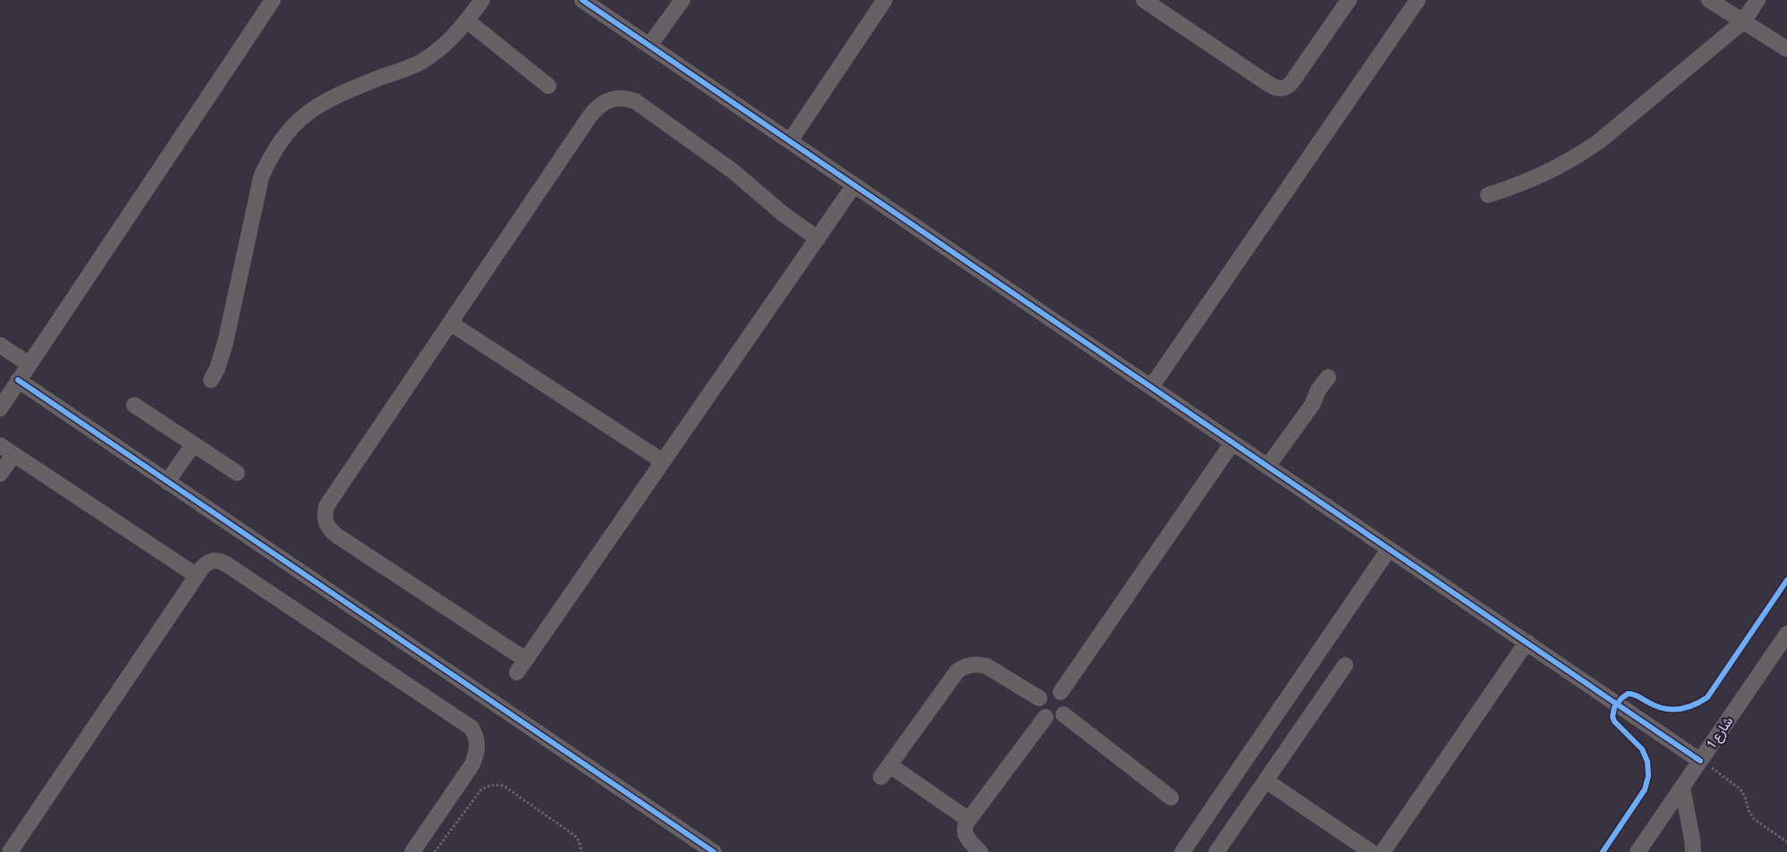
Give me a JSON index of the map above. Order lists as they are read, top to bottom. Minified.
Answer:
{"streets":{"street":["شارع 1"]}}
